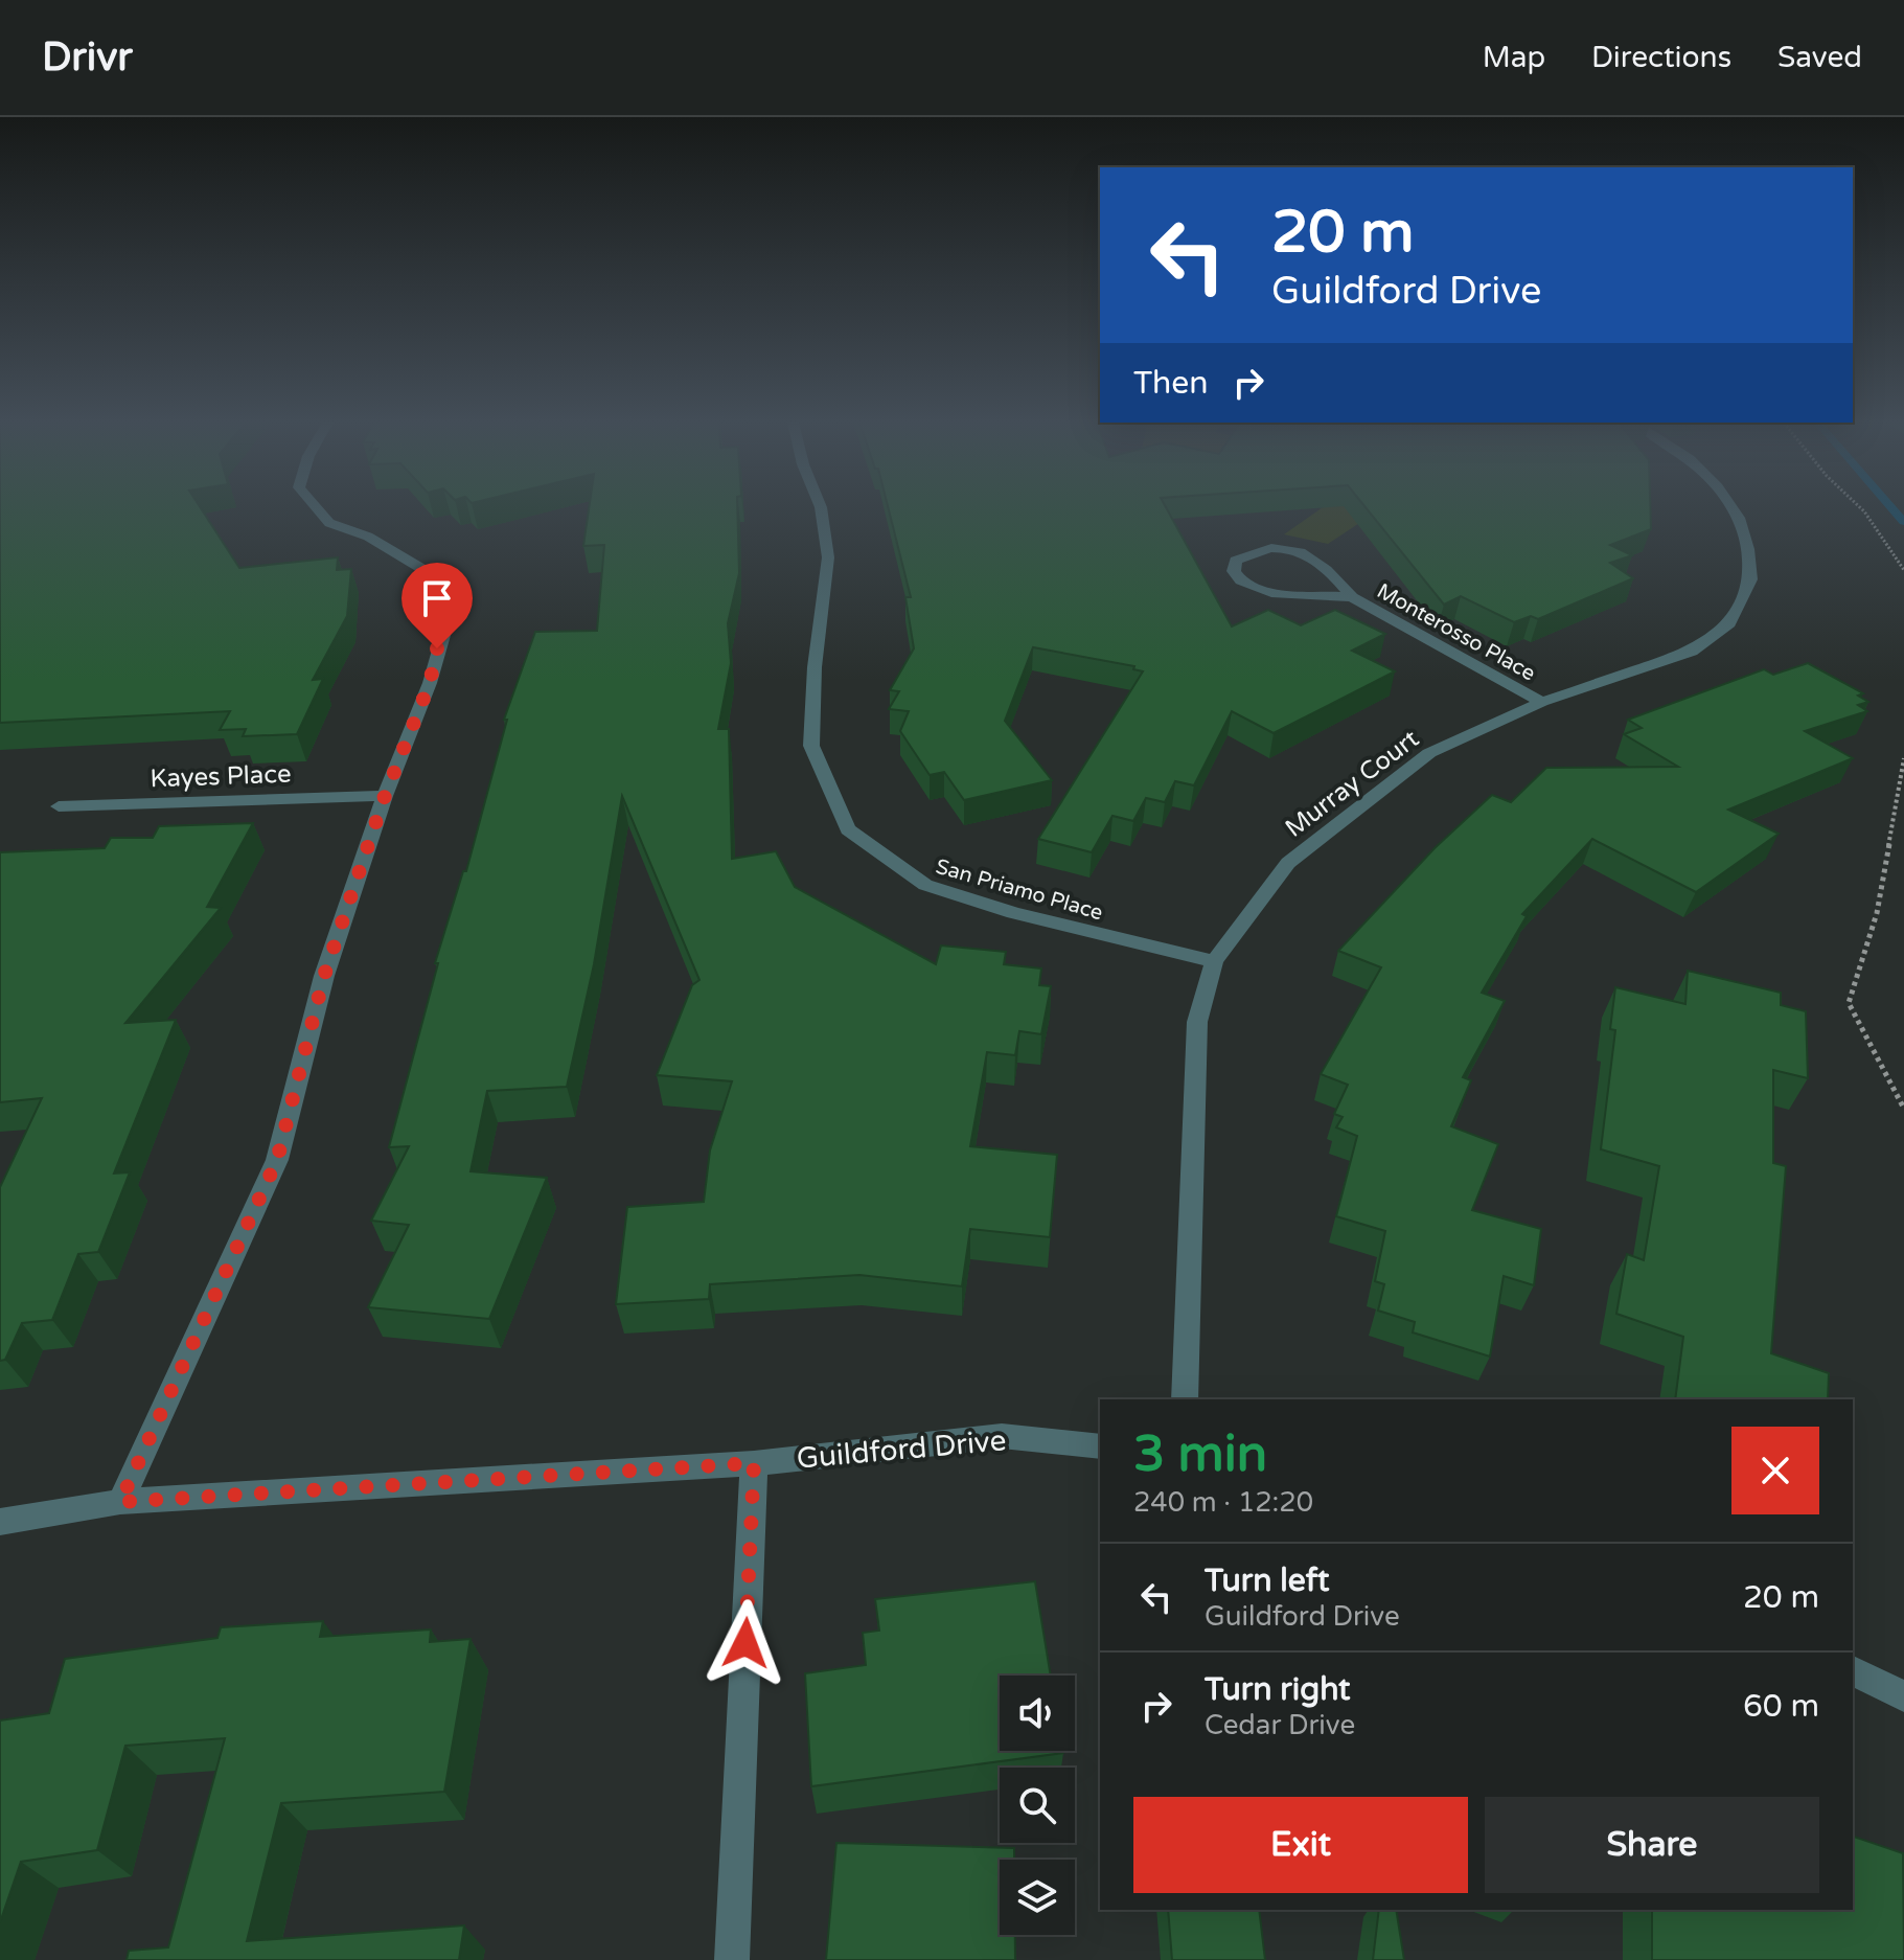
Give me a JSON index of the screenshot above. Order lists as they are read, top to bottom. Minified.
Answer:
{"streets":{"street":["Monterosso Place","Kayes Place","Murray Court","San Priamo Place","Guildford Drive"]},"crossings":[["Monterosso Place","Murray Court"],["Murray Court","San Priamo Place"]],"page":{"header":"Drivr","nav":["Map","Directions","Saved"],"turn":["20 m","Guildford Drive"],"then":"Then","heading":["3 min","240 m · 12:20"],"list":[{"name":"Turn left","note":"Guildford Drive","value":"20 m"},{"name":"Turn right","note":"Cedar Drive","value":"60 m"}],"buttons":["Exit","Share"]}}
